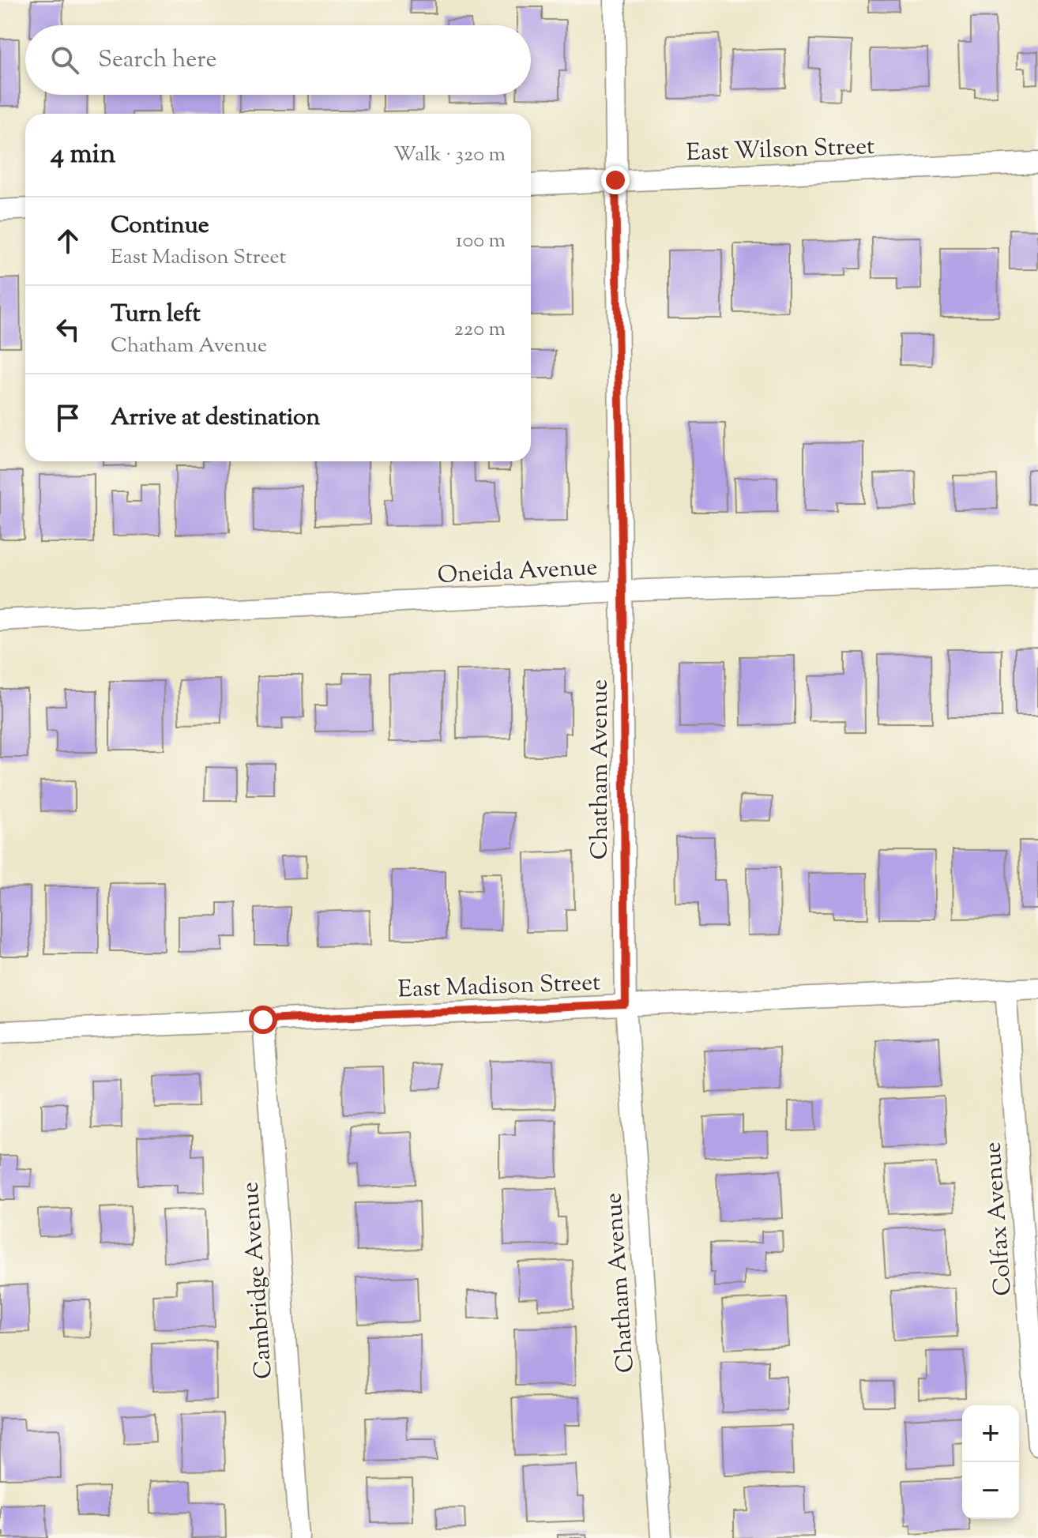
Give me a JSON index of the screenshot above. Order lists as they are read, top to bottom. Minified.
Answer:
{"streets":{"street":["East Wilson Street","Oneida Avenue","Chatham Avenue","East Madison Street","Colfax Avenue","Cambridge Avenue"]},"crossings":[["East Wilson Street","Chatham Avenue"],["Oneida Avenue","Chatham Avenue"],["Chatham Avenue","East Madison Street"],["East Madison Street","Colfax Avenue"],["East Madison Street","Cambridge Avenue"]],"page":{"search":"Search here","heading":["4 min","Walk · 320 m"],"list":[["Continue","East Madison Street","100 m"],["Turn left","Chatham Avenue","220 m"],"Arrive at destination"],"map_buttons":["+","−"]}}
